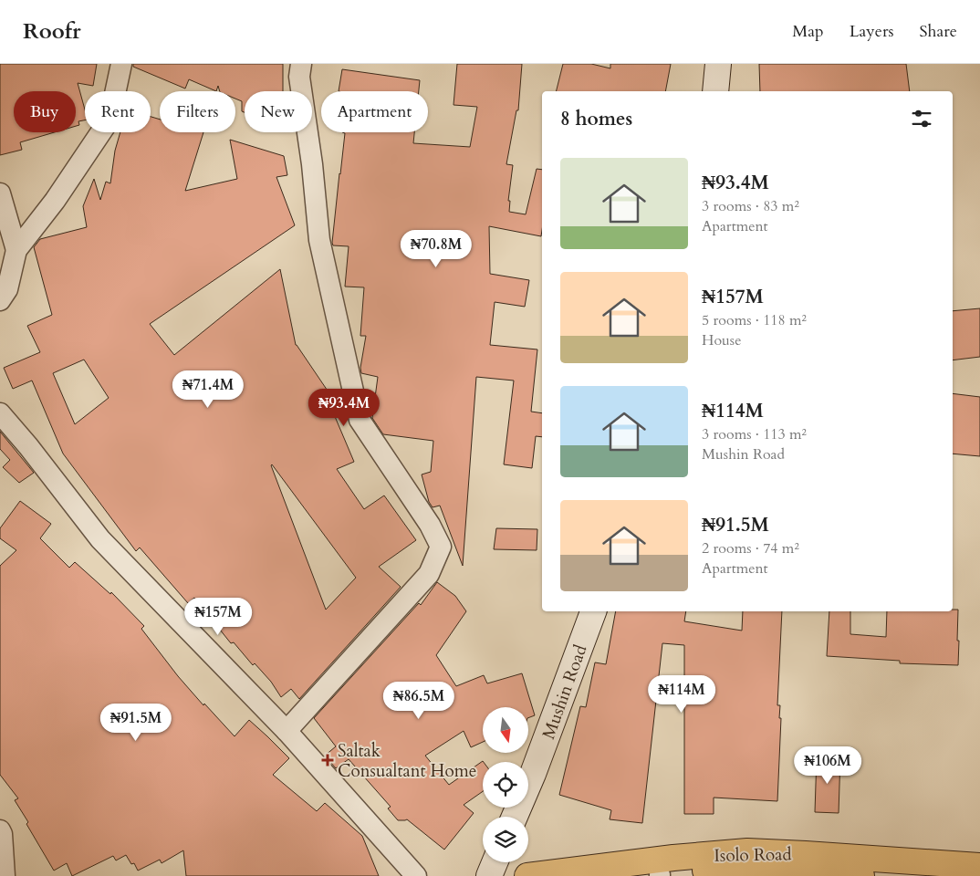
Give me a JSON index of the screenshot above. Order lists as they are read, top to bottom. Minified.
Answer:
{"streets":{"main road":["Mushin Road","Isolo Road"]},"places":{"health":["Saltak Consualtant Home"]},"north":"bottom","page":{"header":"Roofr","nav":["Map","Layers","Share"],"chip":["Buy","Rent","Filters","New","Apartment"],"heading":"8 homes","list":[{"name":"₦93.4M","note":"3 rooms · 83 m² · Apartment"},{"name":"₦157M","note":"5 rooms · 118 m² · House"},{"name":"₦114M","note":"3 rooms · 113 m² · Mushin Road"},{"name":"₦91.5M","note":"2 rooms · 74 m² · Apartment"}],"price":["₦70.8M","₦71.4M","₦93.4M","₦157M","₦114M","₦86.5M","₦91.5M","₦106M"]}}
